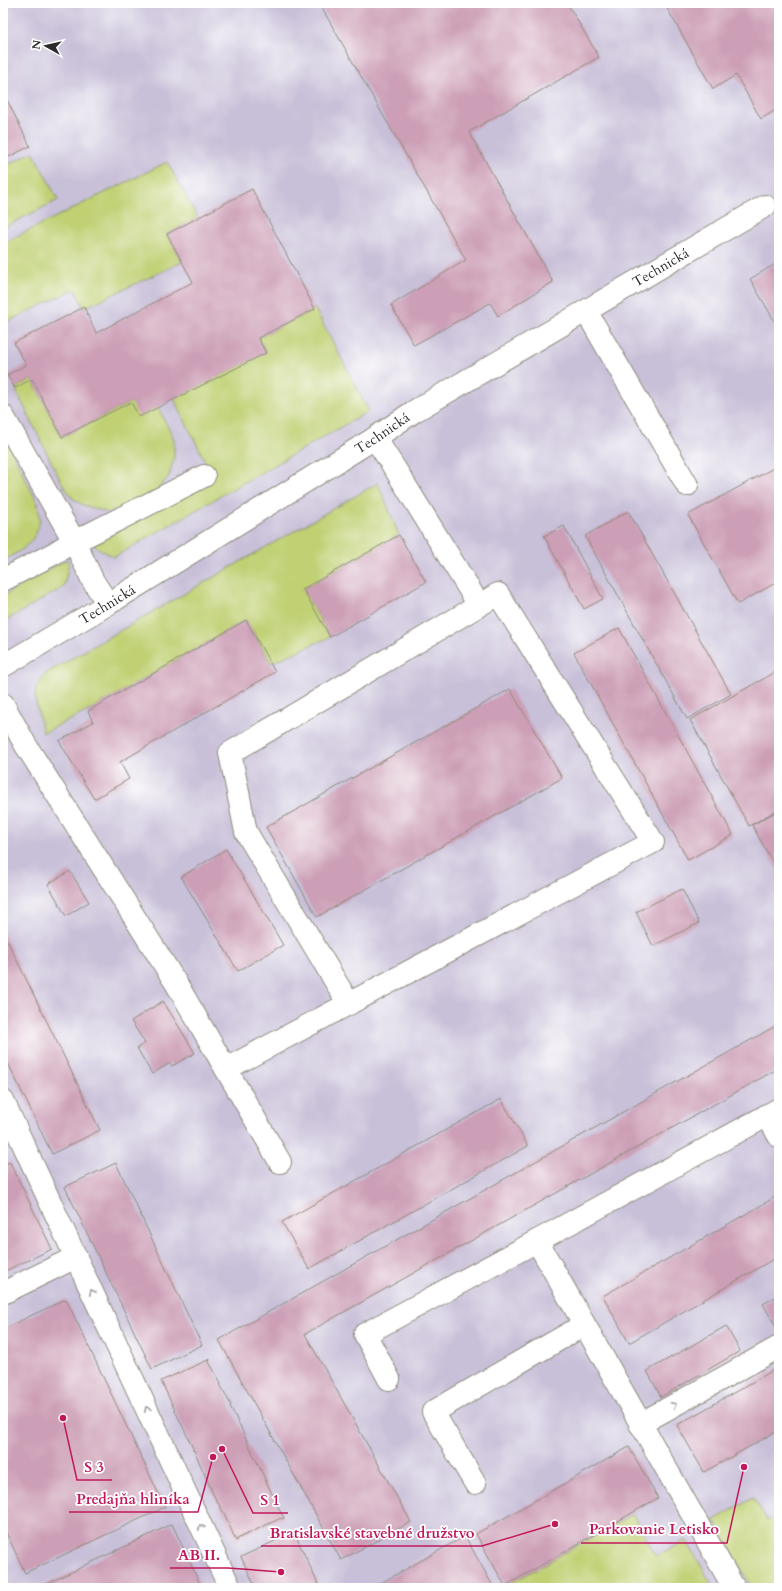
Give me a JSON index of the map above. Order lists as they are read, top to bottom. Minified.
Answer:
{"streets":{"street":["Technická"]},"places":["S 3","S 1","Predajňa hliníka","Parkovanie Letisko","Bratislavské stavebné družstvo","AB II."],"north":"left"}
